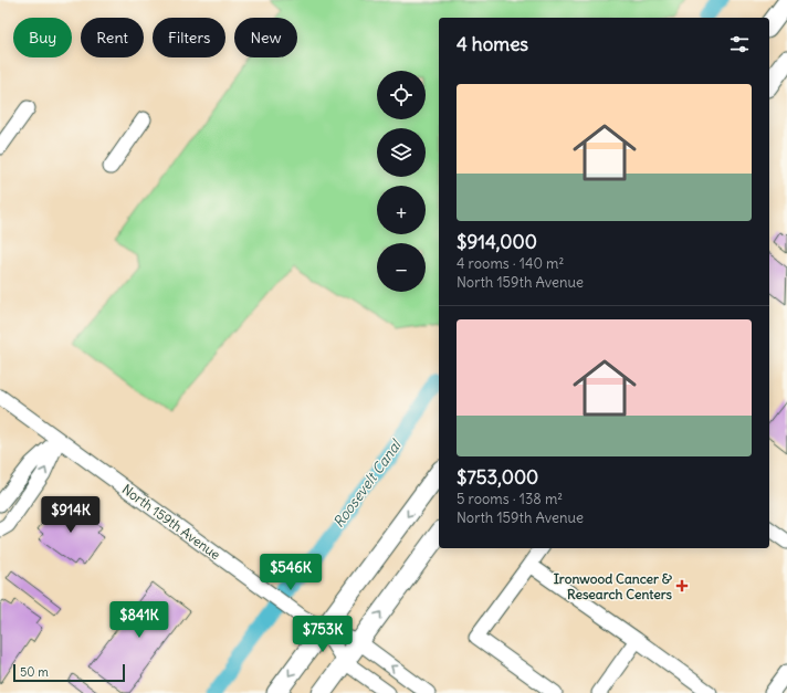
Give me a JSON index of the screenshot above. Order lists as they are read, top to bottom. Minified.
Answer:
{"streets":{"street":["North 159th Avenue"]},"water":["Roosevelt Canal"],"places":{"health":["Ironwood Cancer & Research Centers"]},"scale_bar":"50 m","page":{"chip":["Buy","Rent","Filters","New"],"heading":"4 homes","map_buttons":["+","−"],"list":[{"name":"$914,000","note":"4 rooms · 140 m² · North 159th Avenue"},{"name":"$753,000","note":"5 rooms · 138 m² · North 159th Avenue"}],"price":["$914K","$546K","$841K","$753K"],"scale":"50 m"}}
